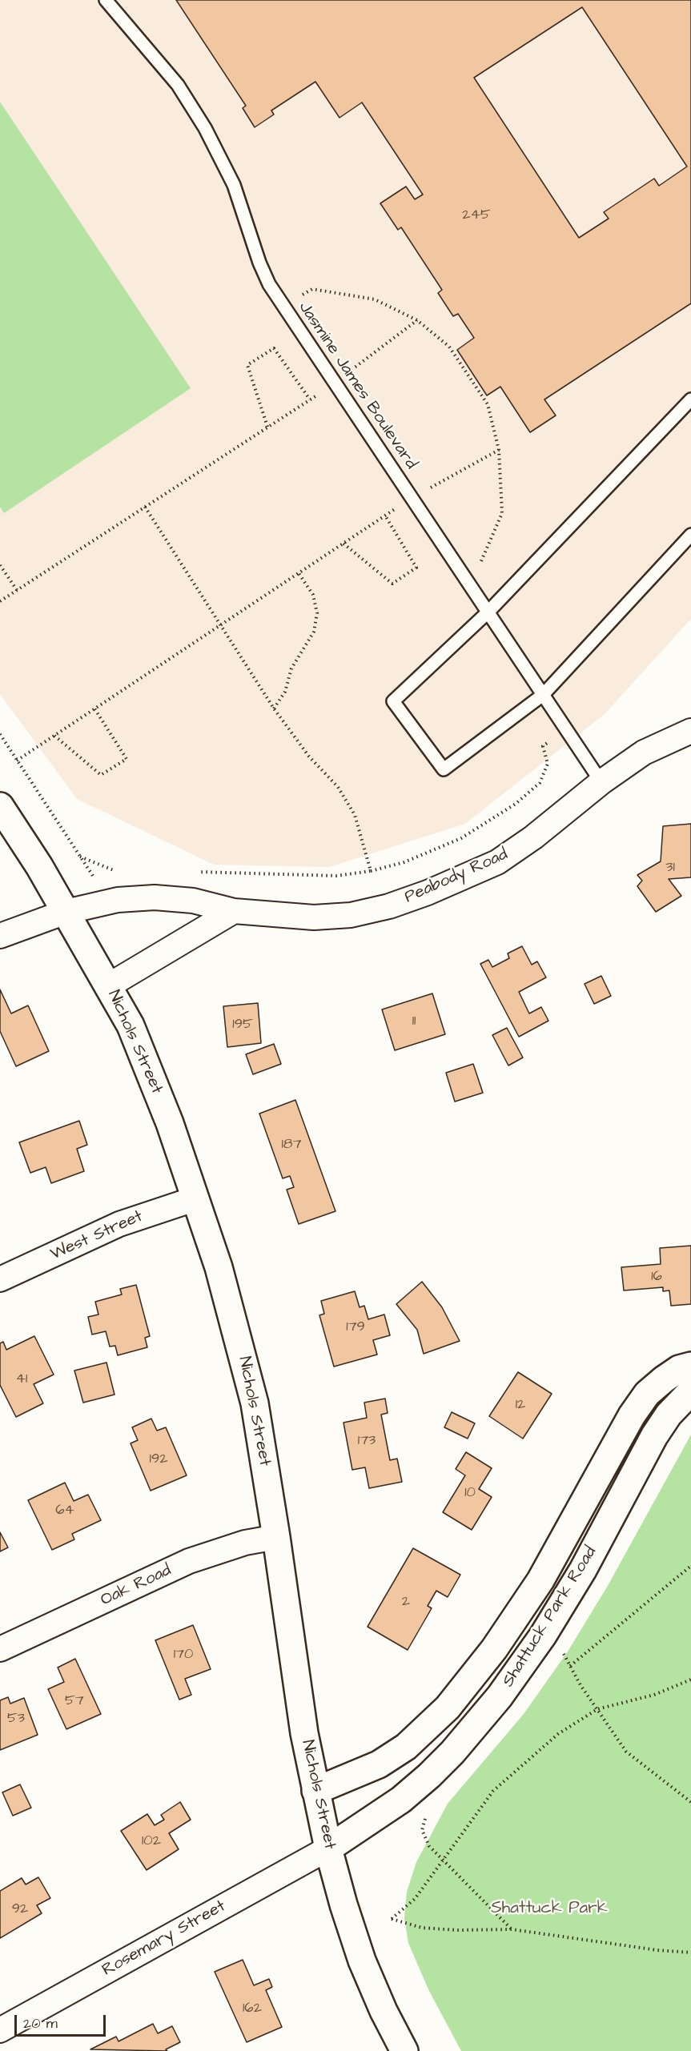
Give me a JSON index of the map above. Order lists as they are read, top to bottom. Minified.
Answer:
{"streets":{"main road":["Nichols Street","Shattuck Park Road"],"street":["Peabody Road","West Street","Oak Road","Rosemary Street"],"lane":["Jasmine James Boulevard"]},"crossings":[["Jasmine James Boulevard","Peabody Road"],["Peabody Road","Nichols Street"],["Nichols Street","West Street"],["Nichols Street","Oak Road"],["Nichols Street","Shattuck Park Road"],["Nichols Street","Rosemary Street"],["Shattuck Park Road","Rosemary Street"]],"parks":["Shattuck Park"],"house_numbers":["245","31","11","195","187","16","179","41","12","173","192","10","64","2","170","57","53","102","92","162"],"scale_bar":"20 m"}
